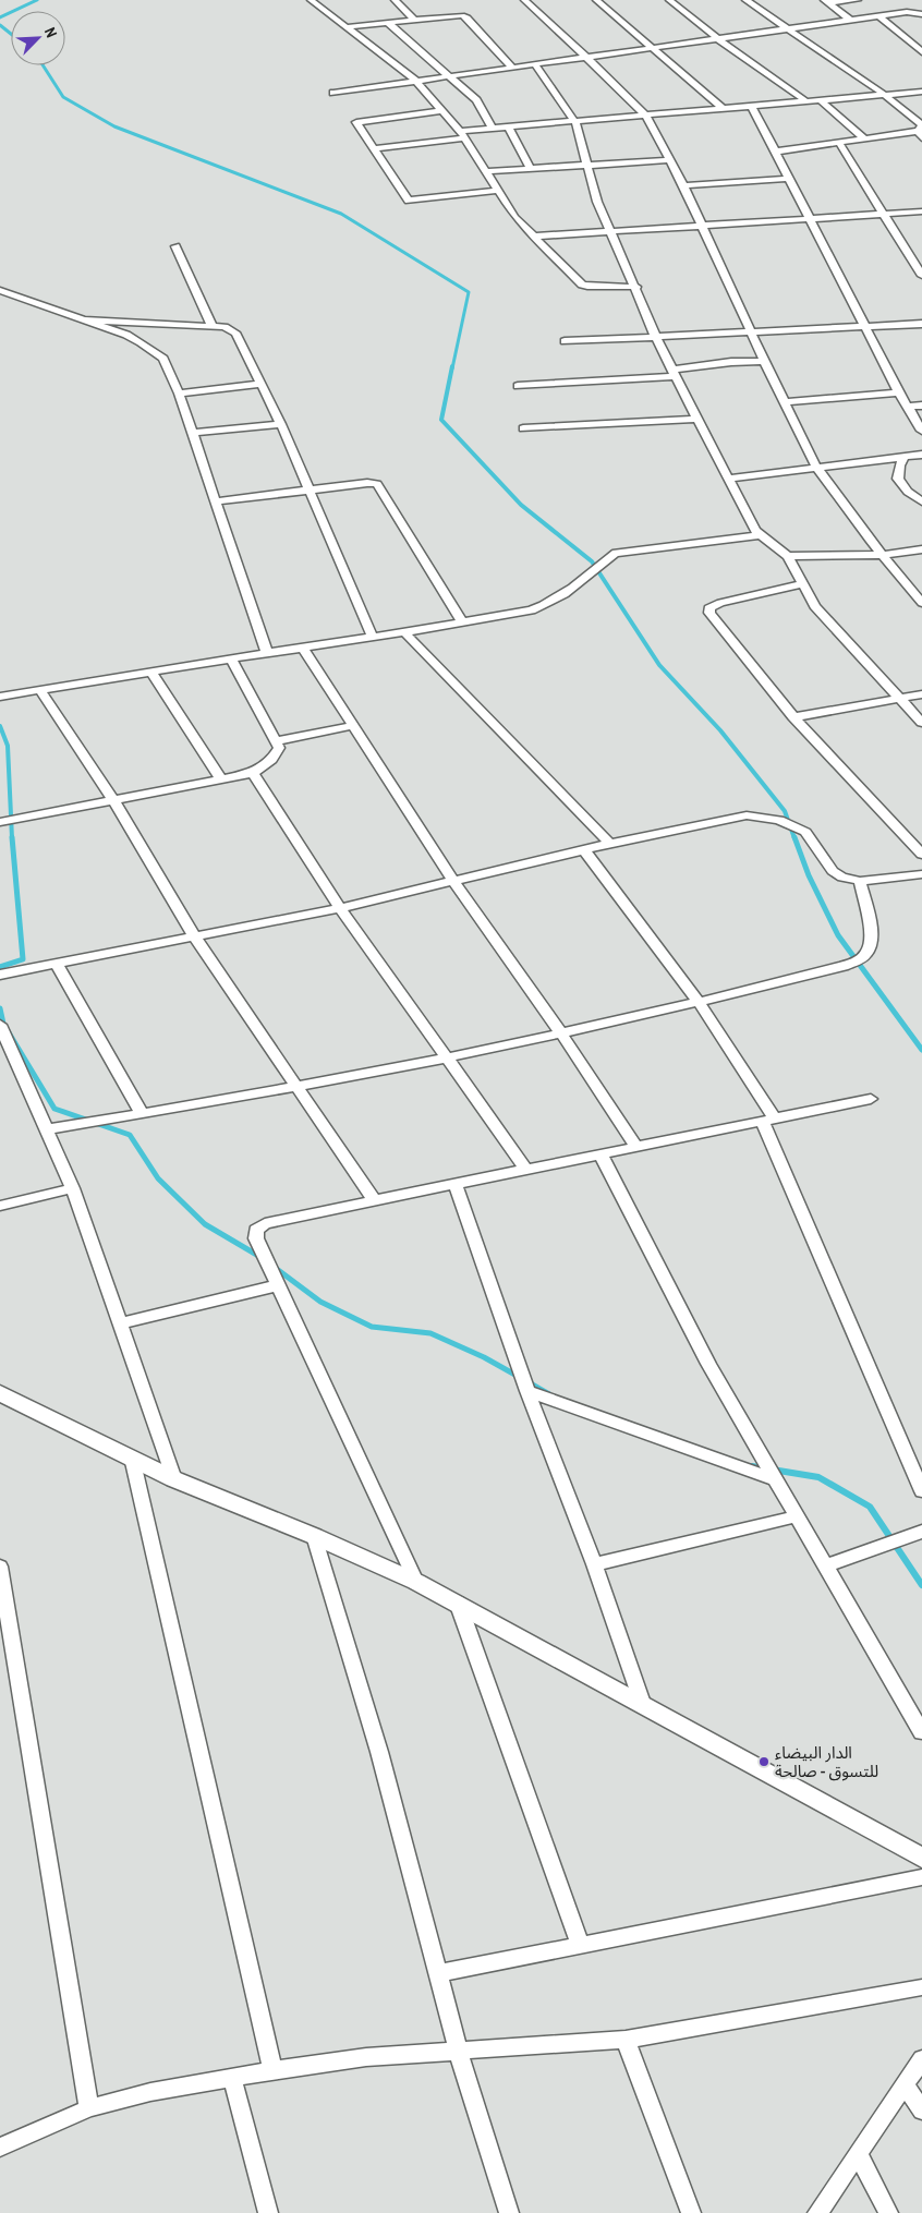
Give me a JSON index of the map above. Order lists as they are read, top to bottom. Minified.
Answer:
{"places":["الدار البيضاء للتسوق - صالحة"],"north":"top right"}
